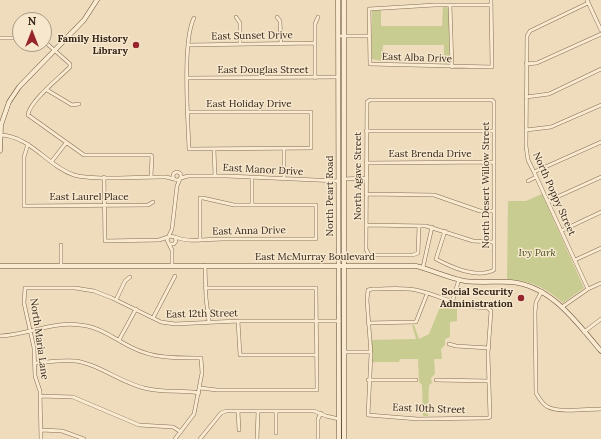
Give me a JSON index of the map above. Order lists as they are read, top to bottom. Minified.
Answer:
{"streets":{"street":["East Sunset Drive","East Alba Drive","East Douglas Street","East Holiday Drive","East Brenda Drive","East Manor Drive","North Agave Street","North Desert Willow Street","North Poppy Street","North Peart Road","East Laurel Place","East Anna Drive","East McMurray Boulevard","East 12th Street","North Maria Lane","East 10th Street"]},"crossings":[["East Douglas Street","North Peart Road"],["East Brenda Drive","North Agave Street"],["East Brenda Drive","North Desert Willow Street"],["East Manor Drive","North Peart Road"],["North Agave Street","North Desert Willow Street"],["North Peart Road","East McMurray Boulevard"],["North Peart Road","East 12th Street"],["East 12th Street","North Maria Lane"]],"parks":["Ivy Park"],"places":["Family History Library","Social Security Administration"],"north":"top"}
